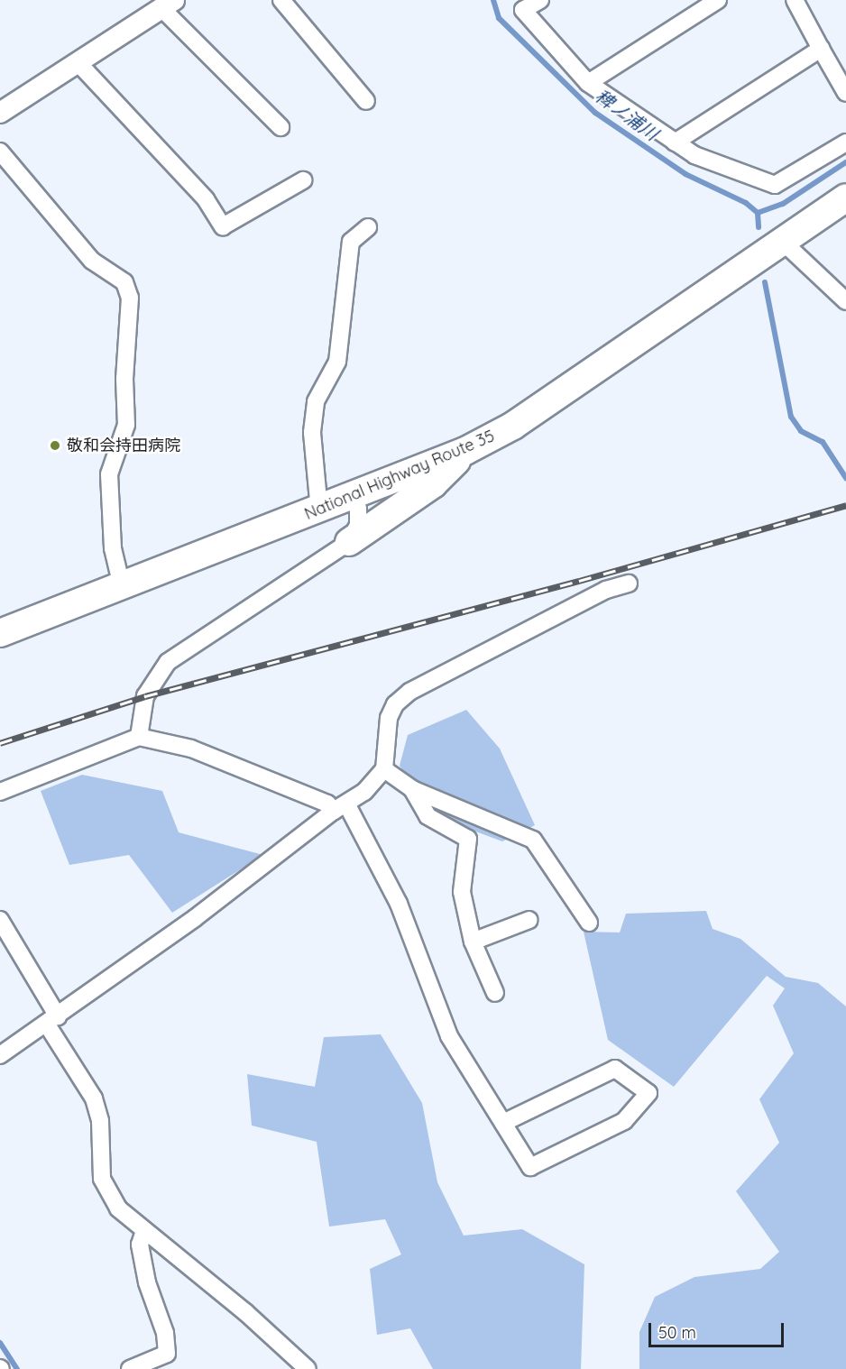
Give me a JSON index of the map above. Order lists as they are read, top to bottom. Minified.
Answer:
{"streets":{"highway":["National Highway Route 35"]},"water":["稗ノ浦川"],"places":["敬和会持田病院"],"scale_bar":"50 m"}
